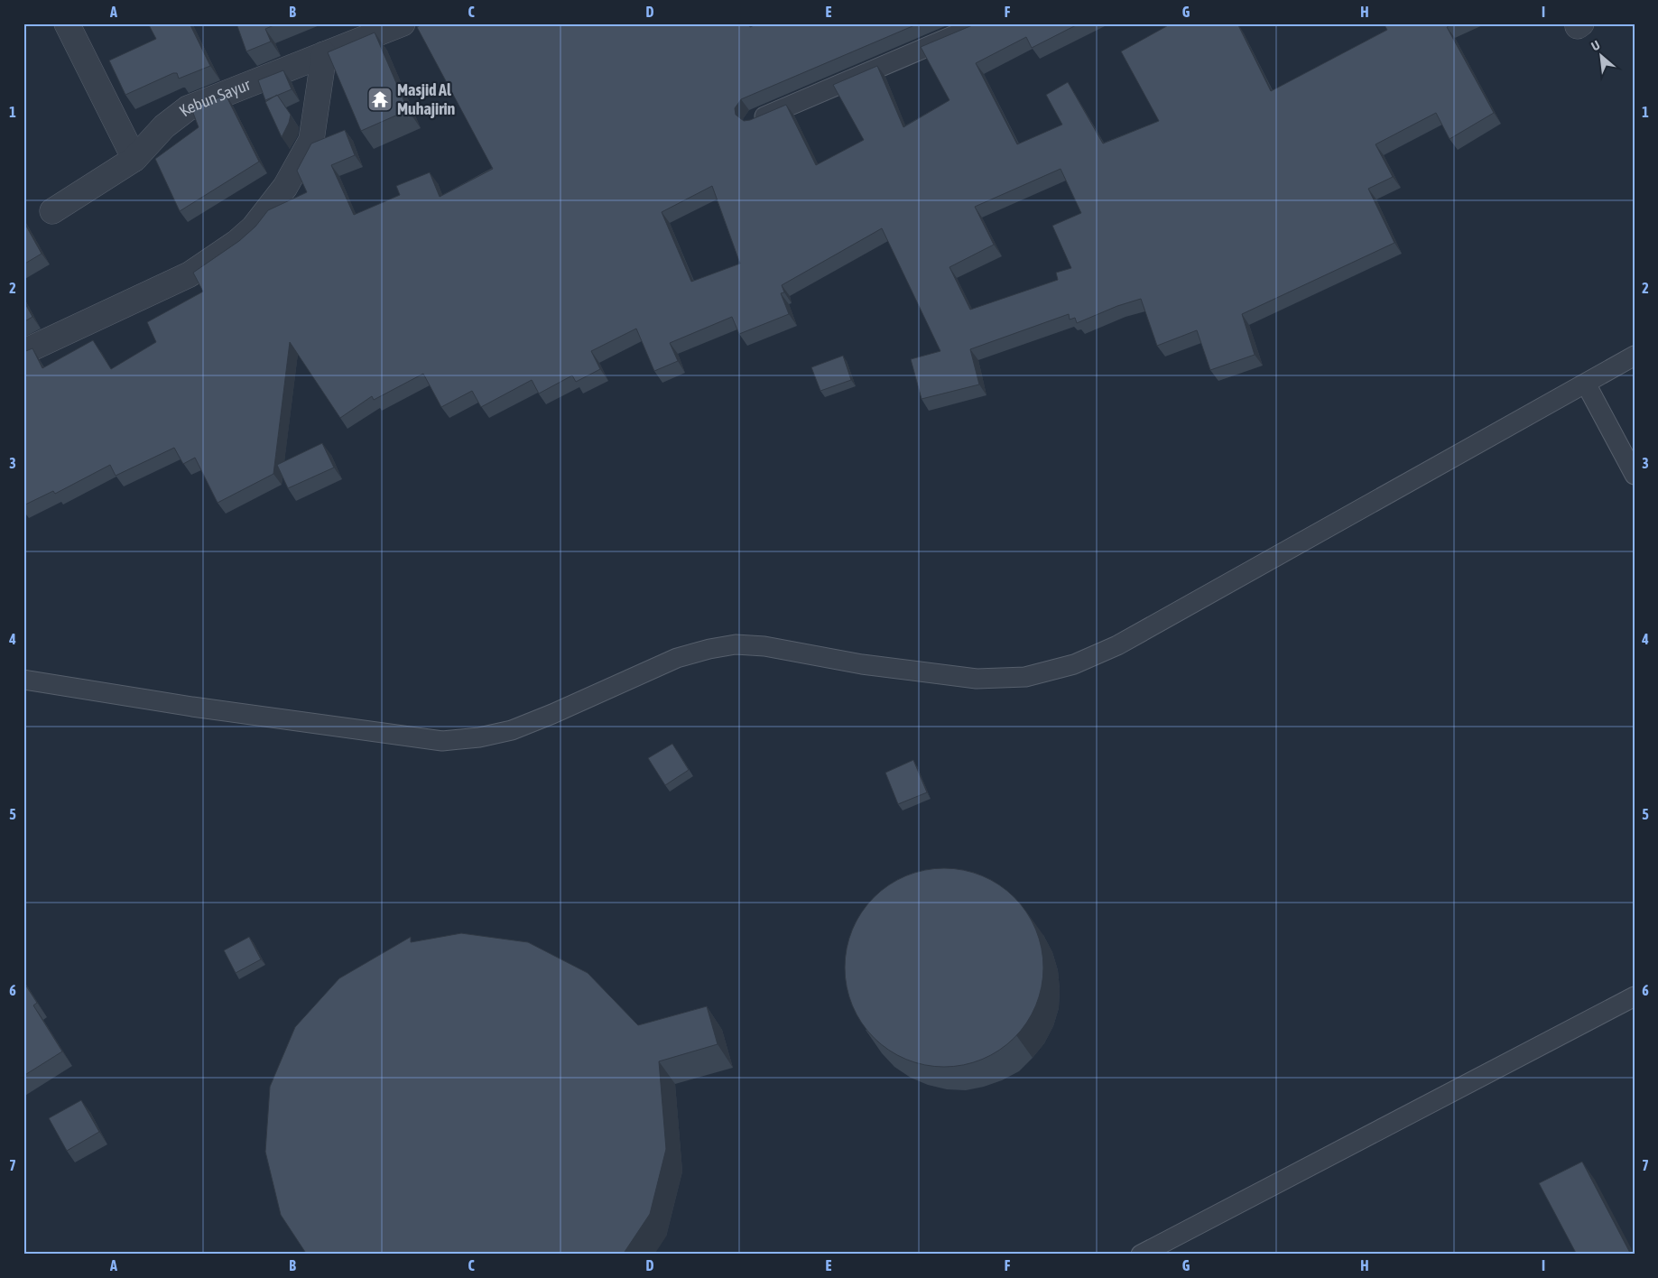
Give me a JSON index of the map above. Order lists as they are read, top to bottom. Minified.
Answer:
{"streets":{"street":["Kebun Sayur"]},"places":{"temple":["Masjid Al Muhajirin"]},"north":"top left","grid":{"columns":["A","B","C","D","E","F","G","H","I"],"rows":["1","2","3","4","5","6","7"]}}
